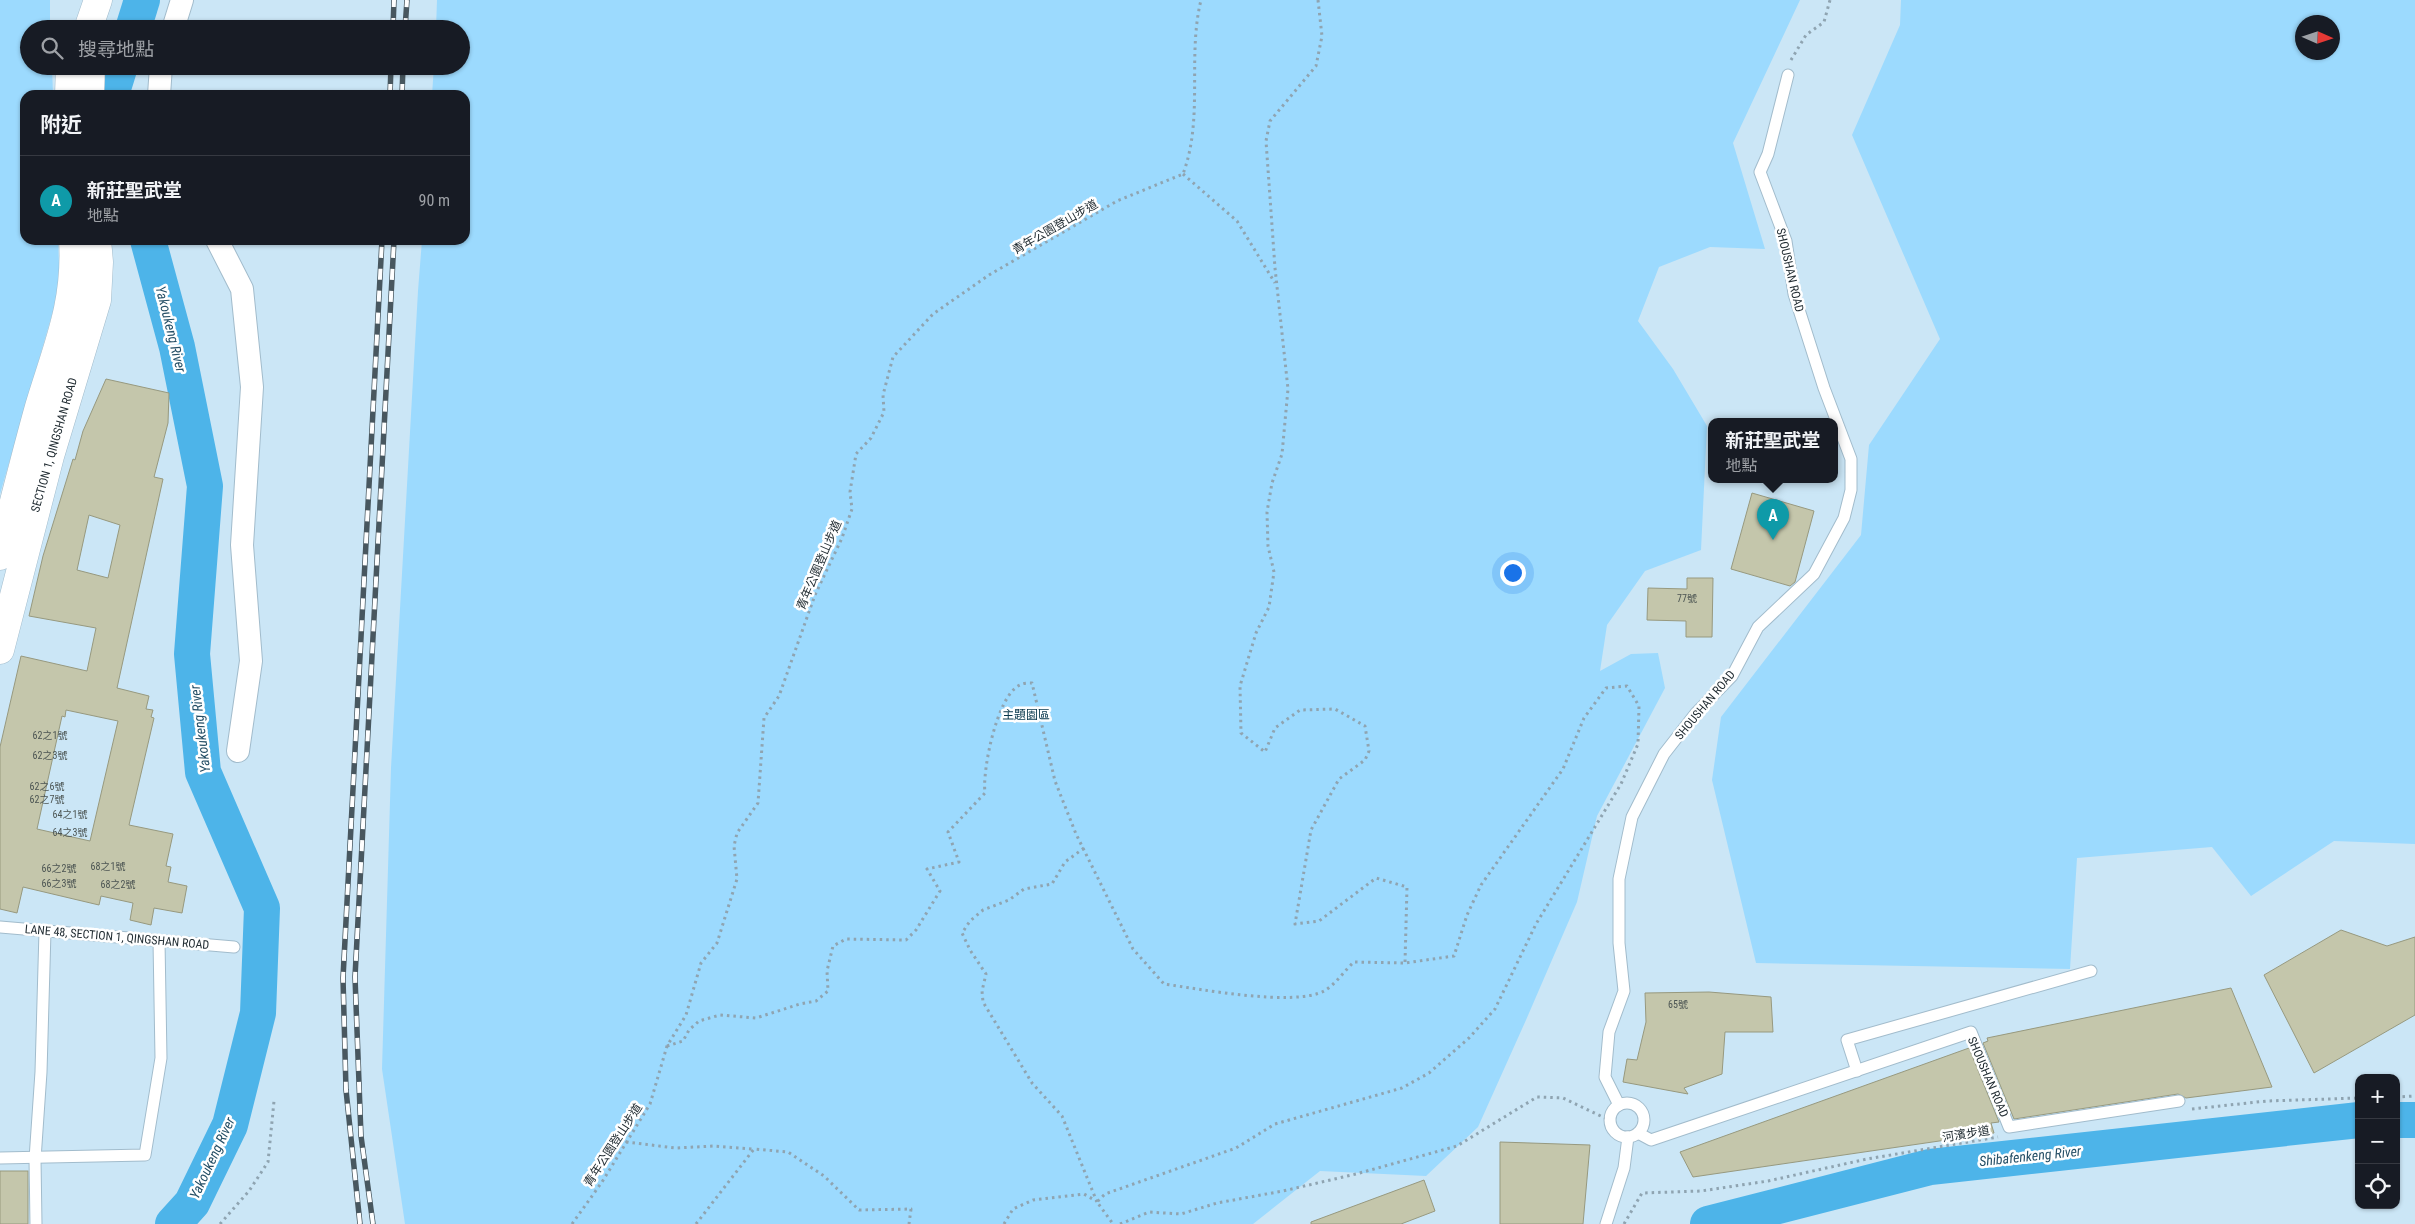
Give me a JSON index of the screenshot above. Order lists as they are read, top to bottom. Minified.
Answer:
{"streets":{"street":["SECTION 1, QINGSHAN ROAD"],"lane":["SHOUSHAN ROAD","LANE 48, SECTION 1, QINGSHAN ROAD"],"path":["青年公園登山步道","河濱步道"]},"water":["Yakoukeng River","Shibafenkeng River"],"parks":["主題園區"],"house_numbers":["77號","62之1號","62之3號","62之6號","62之7號","64之1號","64之3號","68之1號","66之2號","66之3號","68之2號","65號"],"north":"right","page":{"search":"搜尋地點","heading":"附近","list":[{"mark":"A","name":"新莊聖武堂","note":"地點","value":"90 m"}],"popup":["新莊聖武堂","地點"],"pins":"A","map_buttons":["+","−"]}}
